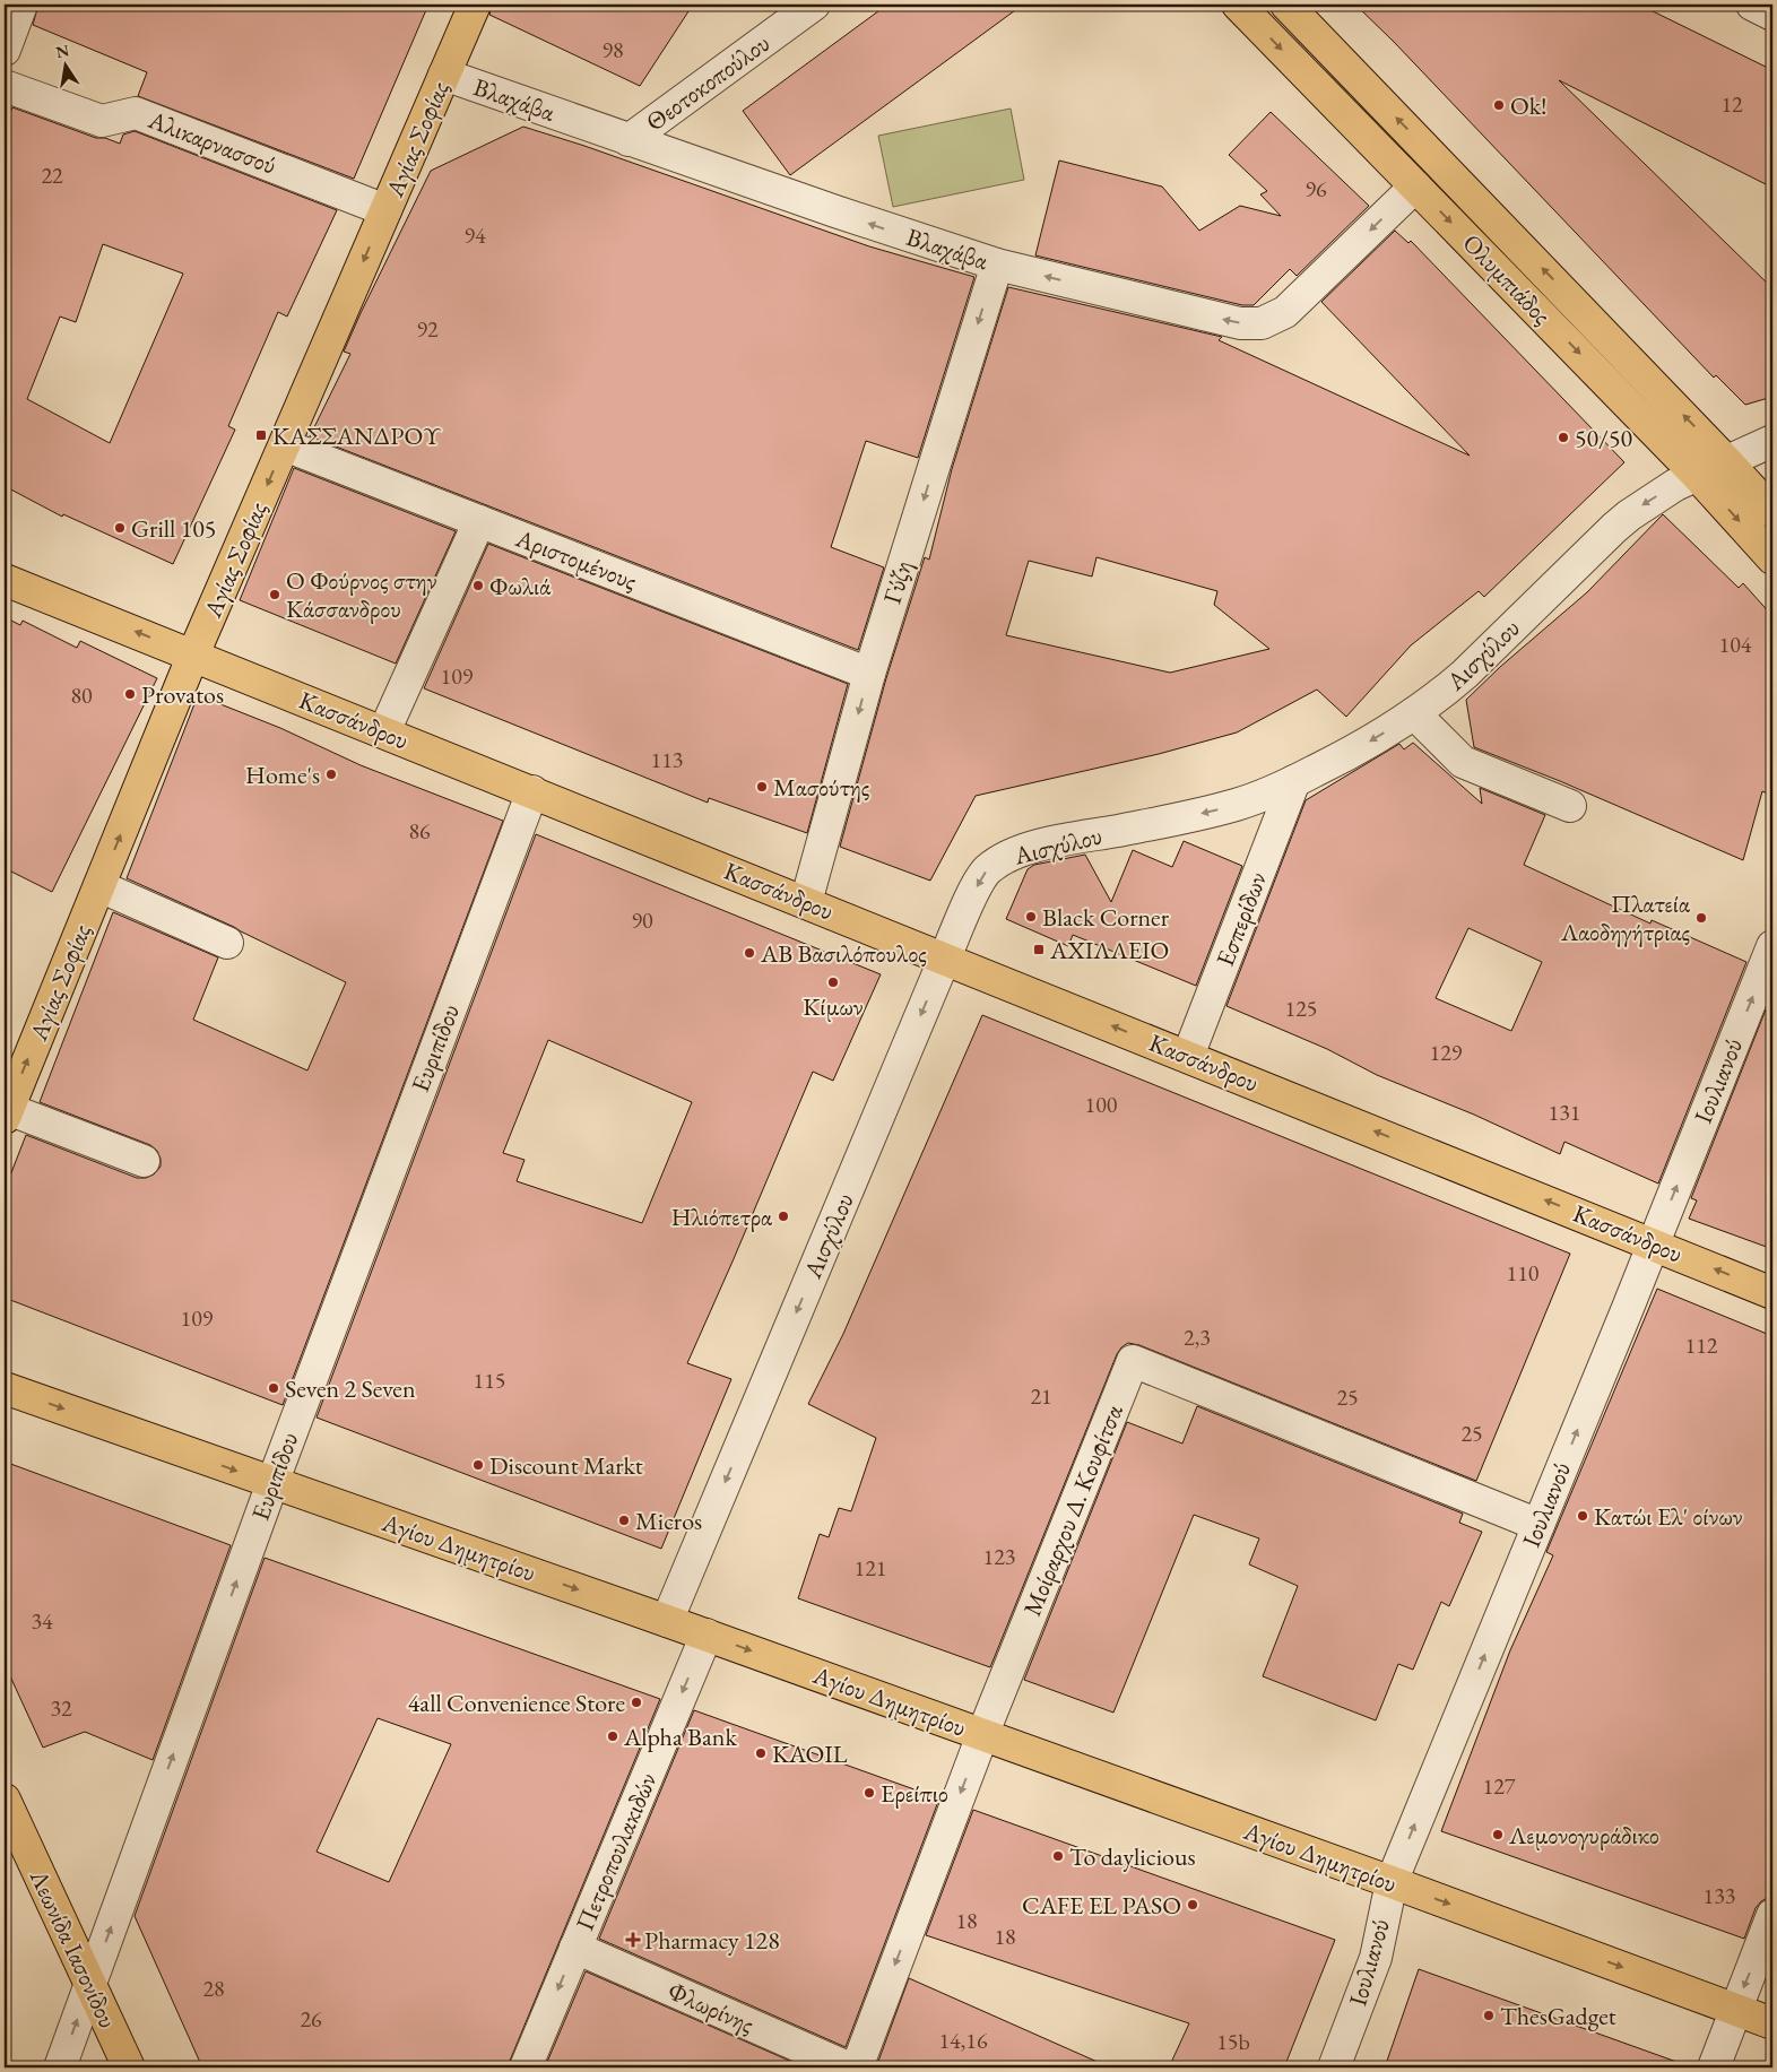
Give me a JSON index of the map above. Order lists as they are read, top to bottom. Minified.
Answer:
{"streets":{"main road":["Αγίας Σοφίας","Ολυμπιάδος","Κασσάνδρου","Αγίου Δημητρίου","Λεωνίδα Ιασονίδου"],"street":["Θεοτοκοπούλου","Βλαχάβα","Αλικαρνασσού","Αριστομένους","Γύζη","Αισχύλου","Εσπερίδων","Ευριπίδου","Ιουλιανού","Μοίραρχου Δ. Κουφίτσα","Πετροπουλακιδών","Φλωρίνης"]},"crossings":[["Θεοτοκοπούλου","Βλαχάβα"],["Βλαχάβα","Αγίας Σοφίας"],["Βλαχάβα","Ολυμπιάδος"],["Βλαχάβα","Γύζη"],["Αγίας Σοφίας","Αλικαρνασσού"],["Αγίας Σοφίας","Αριστομένους"],["Αγίας Σοφίας","Κασσάνδρου"],["Ολυμπιάδος","Αισχύλου"],["Αριστομένους","Γύζη"],["Γύζη","Κασσάνδρου"],["Αισχύλου","Κασσάνδρου"],["Αισχύλου","Εσπερίδων"],["Αισχύλου","Αγίου Δημητρίου"],["Κασσάνδρου","Εσπερίδων"],["Κασσάνδρου","Ευριπίδου"],["Κασσάνδρου","Ιουλιανού"],["Ευριπίδου","Αγίου Δημητρίου"],["Ευριπίδου","Λεωνίδα Ιασονίδου"],["Ιουλιανού","Μοίραρχου Δ. Κουφίτσα"],["Ιουλιανού","Αγίου Δημητρίου"],["Μοίραρχου Δ. Κουφίτσα","Αγίου Δημητρίου"],["Αγίου Δημητρίου","Πετροπουλακιδών"],["Πετροπουλακιδών","Φλωρίνης"]],"one_way":["Βλαχάβα","Γύζη","Αισχύλου","Κασσάνδρου","Ευριπίδου","Ιουλιανού","Αγίου Δημητρίου","Πετροπουλακιδών"],"places":{"other":["Ok!","50/50","Grill 105","Φωλιά","Ο Φούρνος στην Κάσσανδρου","Provatos","Home's","Μασούτης","Black Corner","Πλατεία Λαοδηγήτριας","ΑΒ Βασιλόπουλος","Κίμων","Ηλιόπετρα","Seven 2 Seven","Discount Markt","Κατώι Ελ' οίνων","Micros","4all Convenience Store","Alpha Bank","KAOIL","Ερείπιο","Λεμονογυράδικο","To daylicious","CAFE EL PASO","ThesGadget"],"transit":["ΚΑΣΣΑΝΔΡΟΥ","ΑΧΙΛΛΕΙΟ"],"health":["Pharmacy 128"]},"house_numbers":["98","12","22","96","94","92","104","109","80","113","86","90","125","129","100","131","110","109","2,3","112","115","21","25","25","123","121","34","32","127","133","18","18","28","26","14,16","15b"],"north":"top"}
